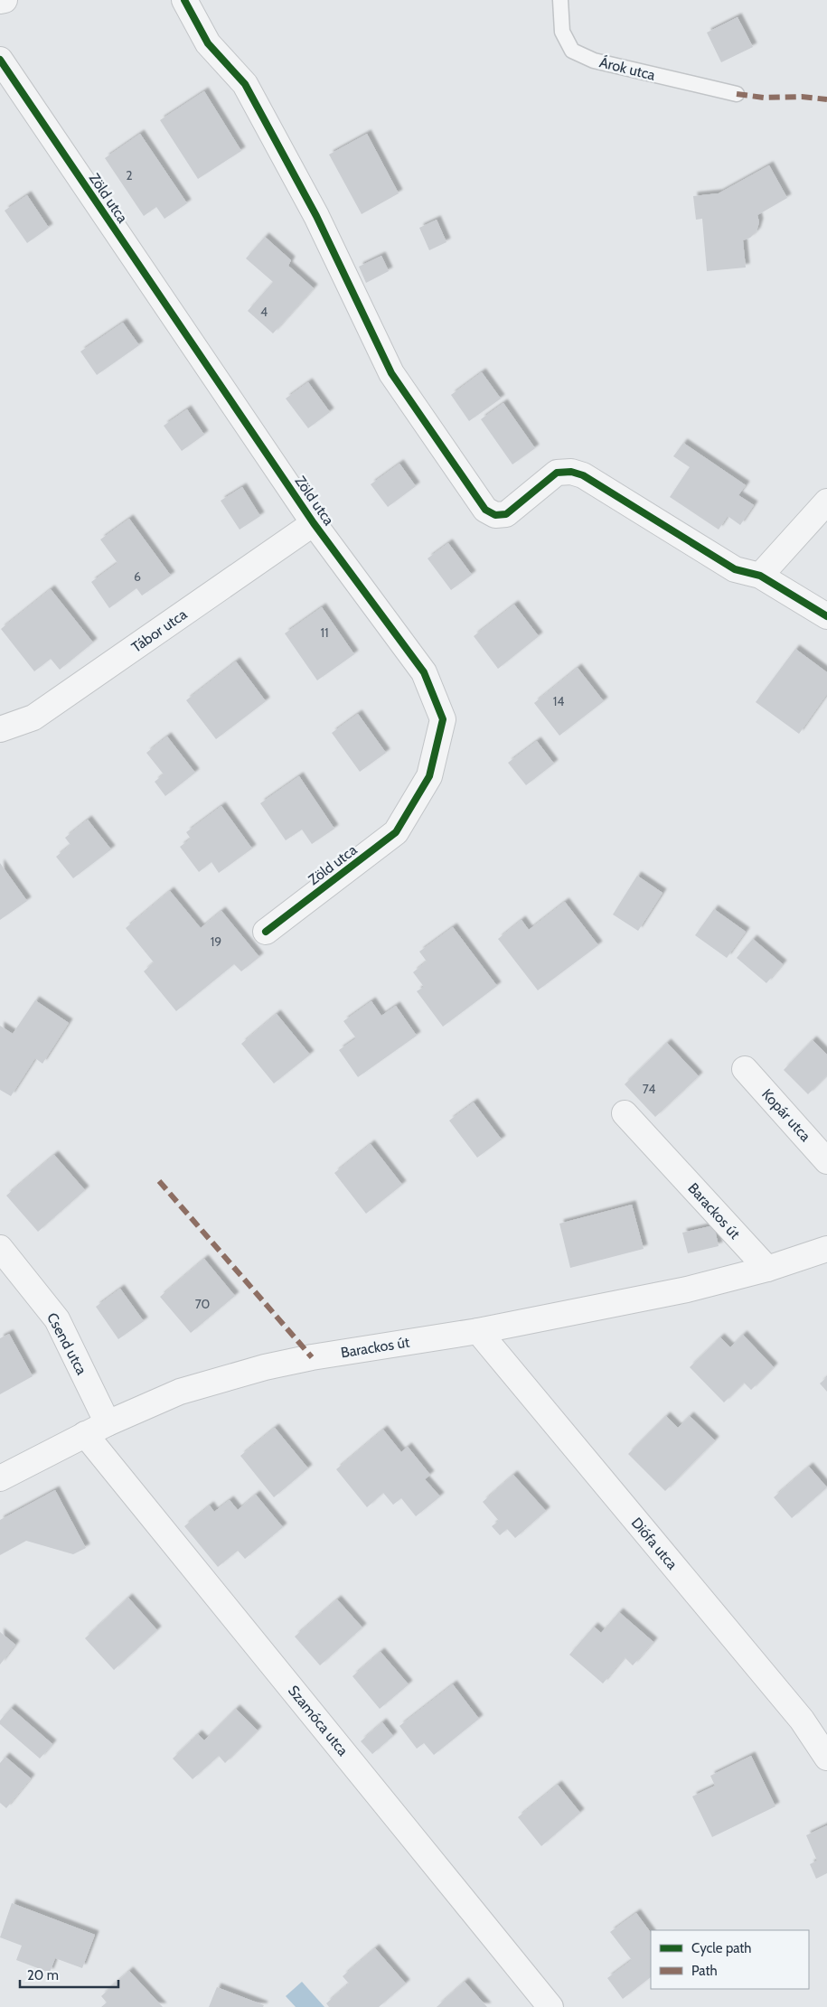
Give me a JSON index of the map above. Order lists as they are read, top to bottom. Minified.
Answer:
{"streets":{"street":["Zöld utca","Tábor utca","Kopár utca","Barackos út","Csend utca","Diófa utca","Szamóca utca"],"lane":["Árok utca"]},"crossings":[["Zöld utca","Tábor utca"],["Barackos út","Csend utca"],["Barackos út","Diófa utca"],["Barackos út","Szamóca utca"]],"house_numbers":["2","4","6","11","14","19","74","70"],"legend":["Cycle path","Path"],"scale_bar":"20 m"}
